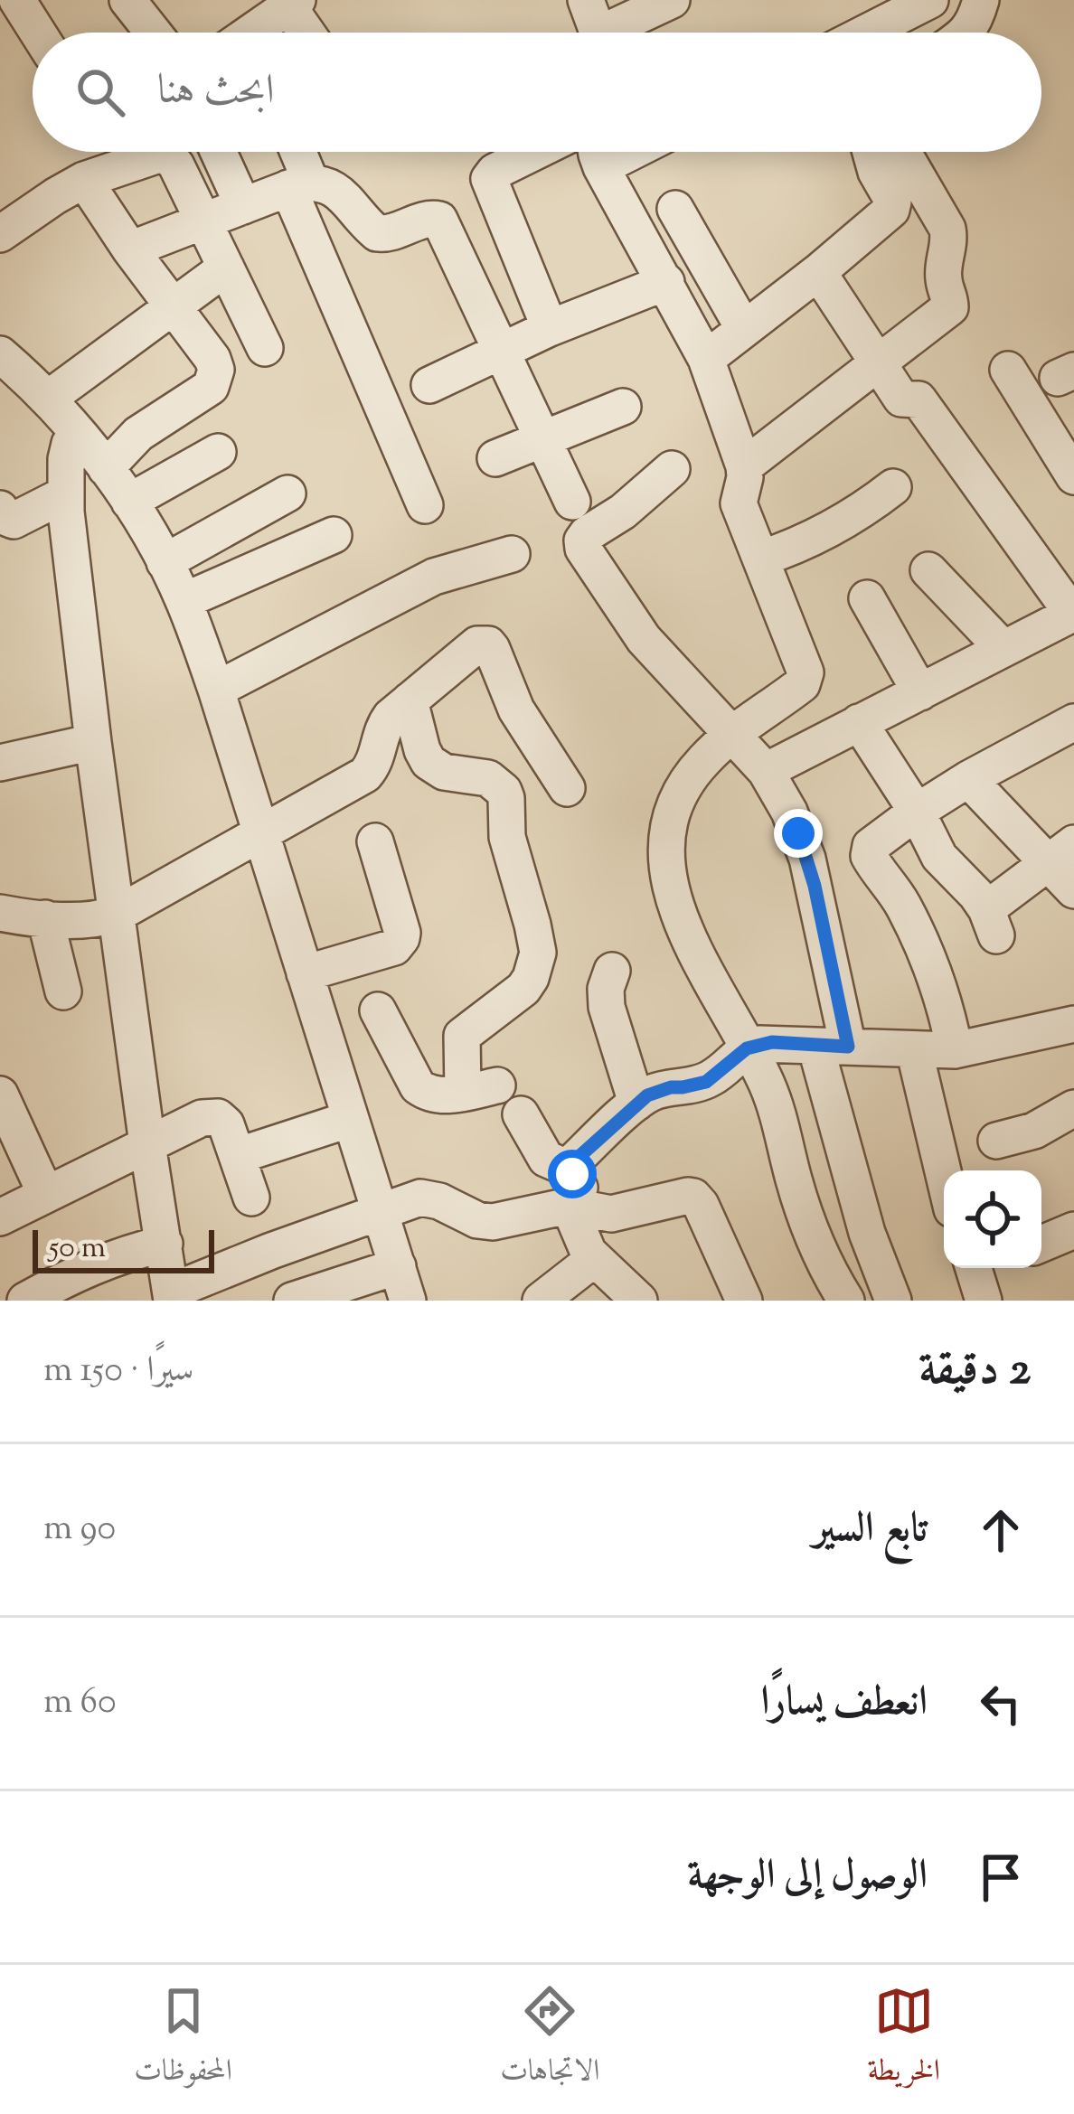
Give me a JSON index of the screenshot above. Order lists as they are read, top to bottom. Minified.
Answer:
{"scale_bar":"50 m","page":{"search":"ابحث هنا","scale":"50 m","heading":["2 دقيقة","سيرًا · 150 m"],"list":[["تابع السير","90 m"],["انعطف يسارًا","60 m"],"الوصول إلى الوجهة"],"nav":["الخريطة","الاتجاهات","المحفوظات"]}}
